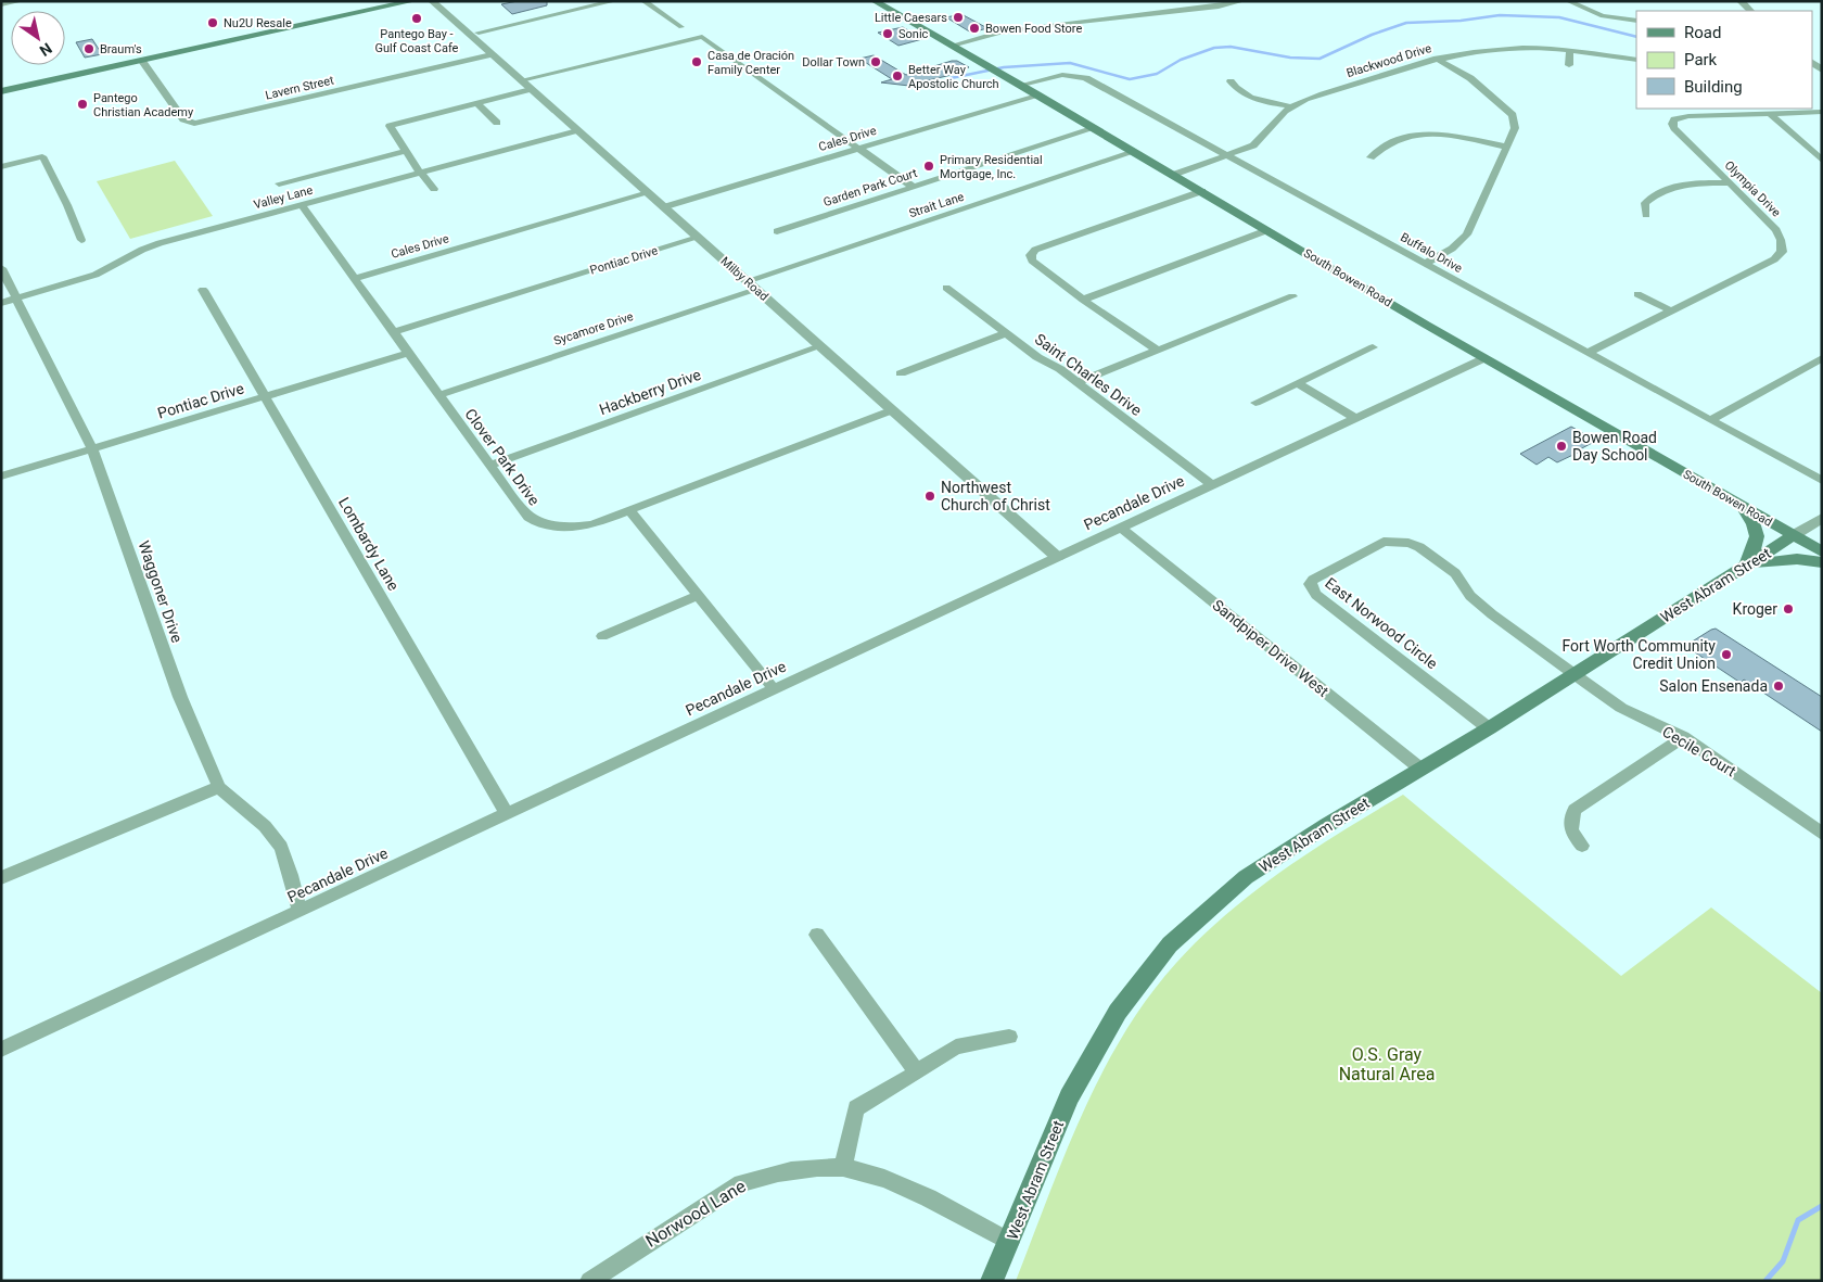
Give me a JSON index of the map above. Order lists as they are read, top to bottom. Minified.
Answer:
{"streets":{"main road":["South Bowen Road","West Abram Street"],"street":["Blackwood Drive","Lavern Street","Cales Drive","Garden Park Court","Olympia Drive","Valley Lane","Strait Lane","Buffalo Drive","Pontiac Drive","Milby Road","Sycamore Drive","Saint Charles Drive","Hackberry Drive","Clover Park Drive","Pecandale Drive","Lombardy Lane","Waggoner Drive","East Norwood Circle","Sandpiper Drive West","Cecile Court","Norwood Lane"]},"crossings":[["Blackwood Drive","Buffalo Drive"],["Blackwood Drive","South Bowen Road"],["Lavern Street","Milby Road"],["Cales Drive","South Bowen Road"],["Cales Drive","Milby Road"],["Cales Drive","Clover Park Drive"],["Garden Park Court","South Bowen Road"],["Olympia Drive","Buffalo Drive"],["Valley Lane","Milby Road"],["Valley Lane","Clover Park Drive"],["Valley Lane","Waggoner Drive"],["Strait Lane","South Bowen Road"],["Strait Lane","Milby Road"],["Buffalo Drive","South Bowen Road"],["Pontiac Drive","Milby Road"],["Pontiac Drive","Clover Park Drive"],["Pontiac Drive","Lombardy Lane"],["Pontiac Drive","Waggoner Drive"],["South Bowen Road","Pecandale Drive"],["South Bowen Road","West Abram Street"],["Milby Road","Sycamore Drive"],["Milby Road","Hackberry Drive"],["Milby Road","Clover Park Drive"],["Milby Road","Pecandale Drive"],["Sycamore Drive","Clover Park Drive"],["Saint Charles Drive","Pecandale Drive"],["Hackberry Drive","Clover Park Drive"],["Pecandale Drive","Lombardy Lane"],["Pecandale Drive","Waggoner Drive"],["Pecandale Drive","Sandpiper Drive West"],["West Abram Street","East Norwood Circle"],["West Abram Street","Sandpiper Drive West"],["West Abram Street","Cecile Court"],["West Abram Street","Norwood Lane"],["East Norwood Circle","Cecile Court"]],"parks":["O.S. Gray Natural Area"],"places":["Little Caesars","Pantego Bay - Gulf Coast Cafe","Nu2U Resale","Bowen Food Store","Sonic","Braum's","Casa de Oración Family Center","Dollar Town","Better Way Apostolic Church","Pantego Christian Academy","Primary Residential Mortgage, Inc.","Bowen Road Day School","Northwest Church of Christ","Kroger","Fort Worth Community Credit Union","Salon Ensenada"],"legend":["Road","Park","Building"],"north":"bottom right"}
